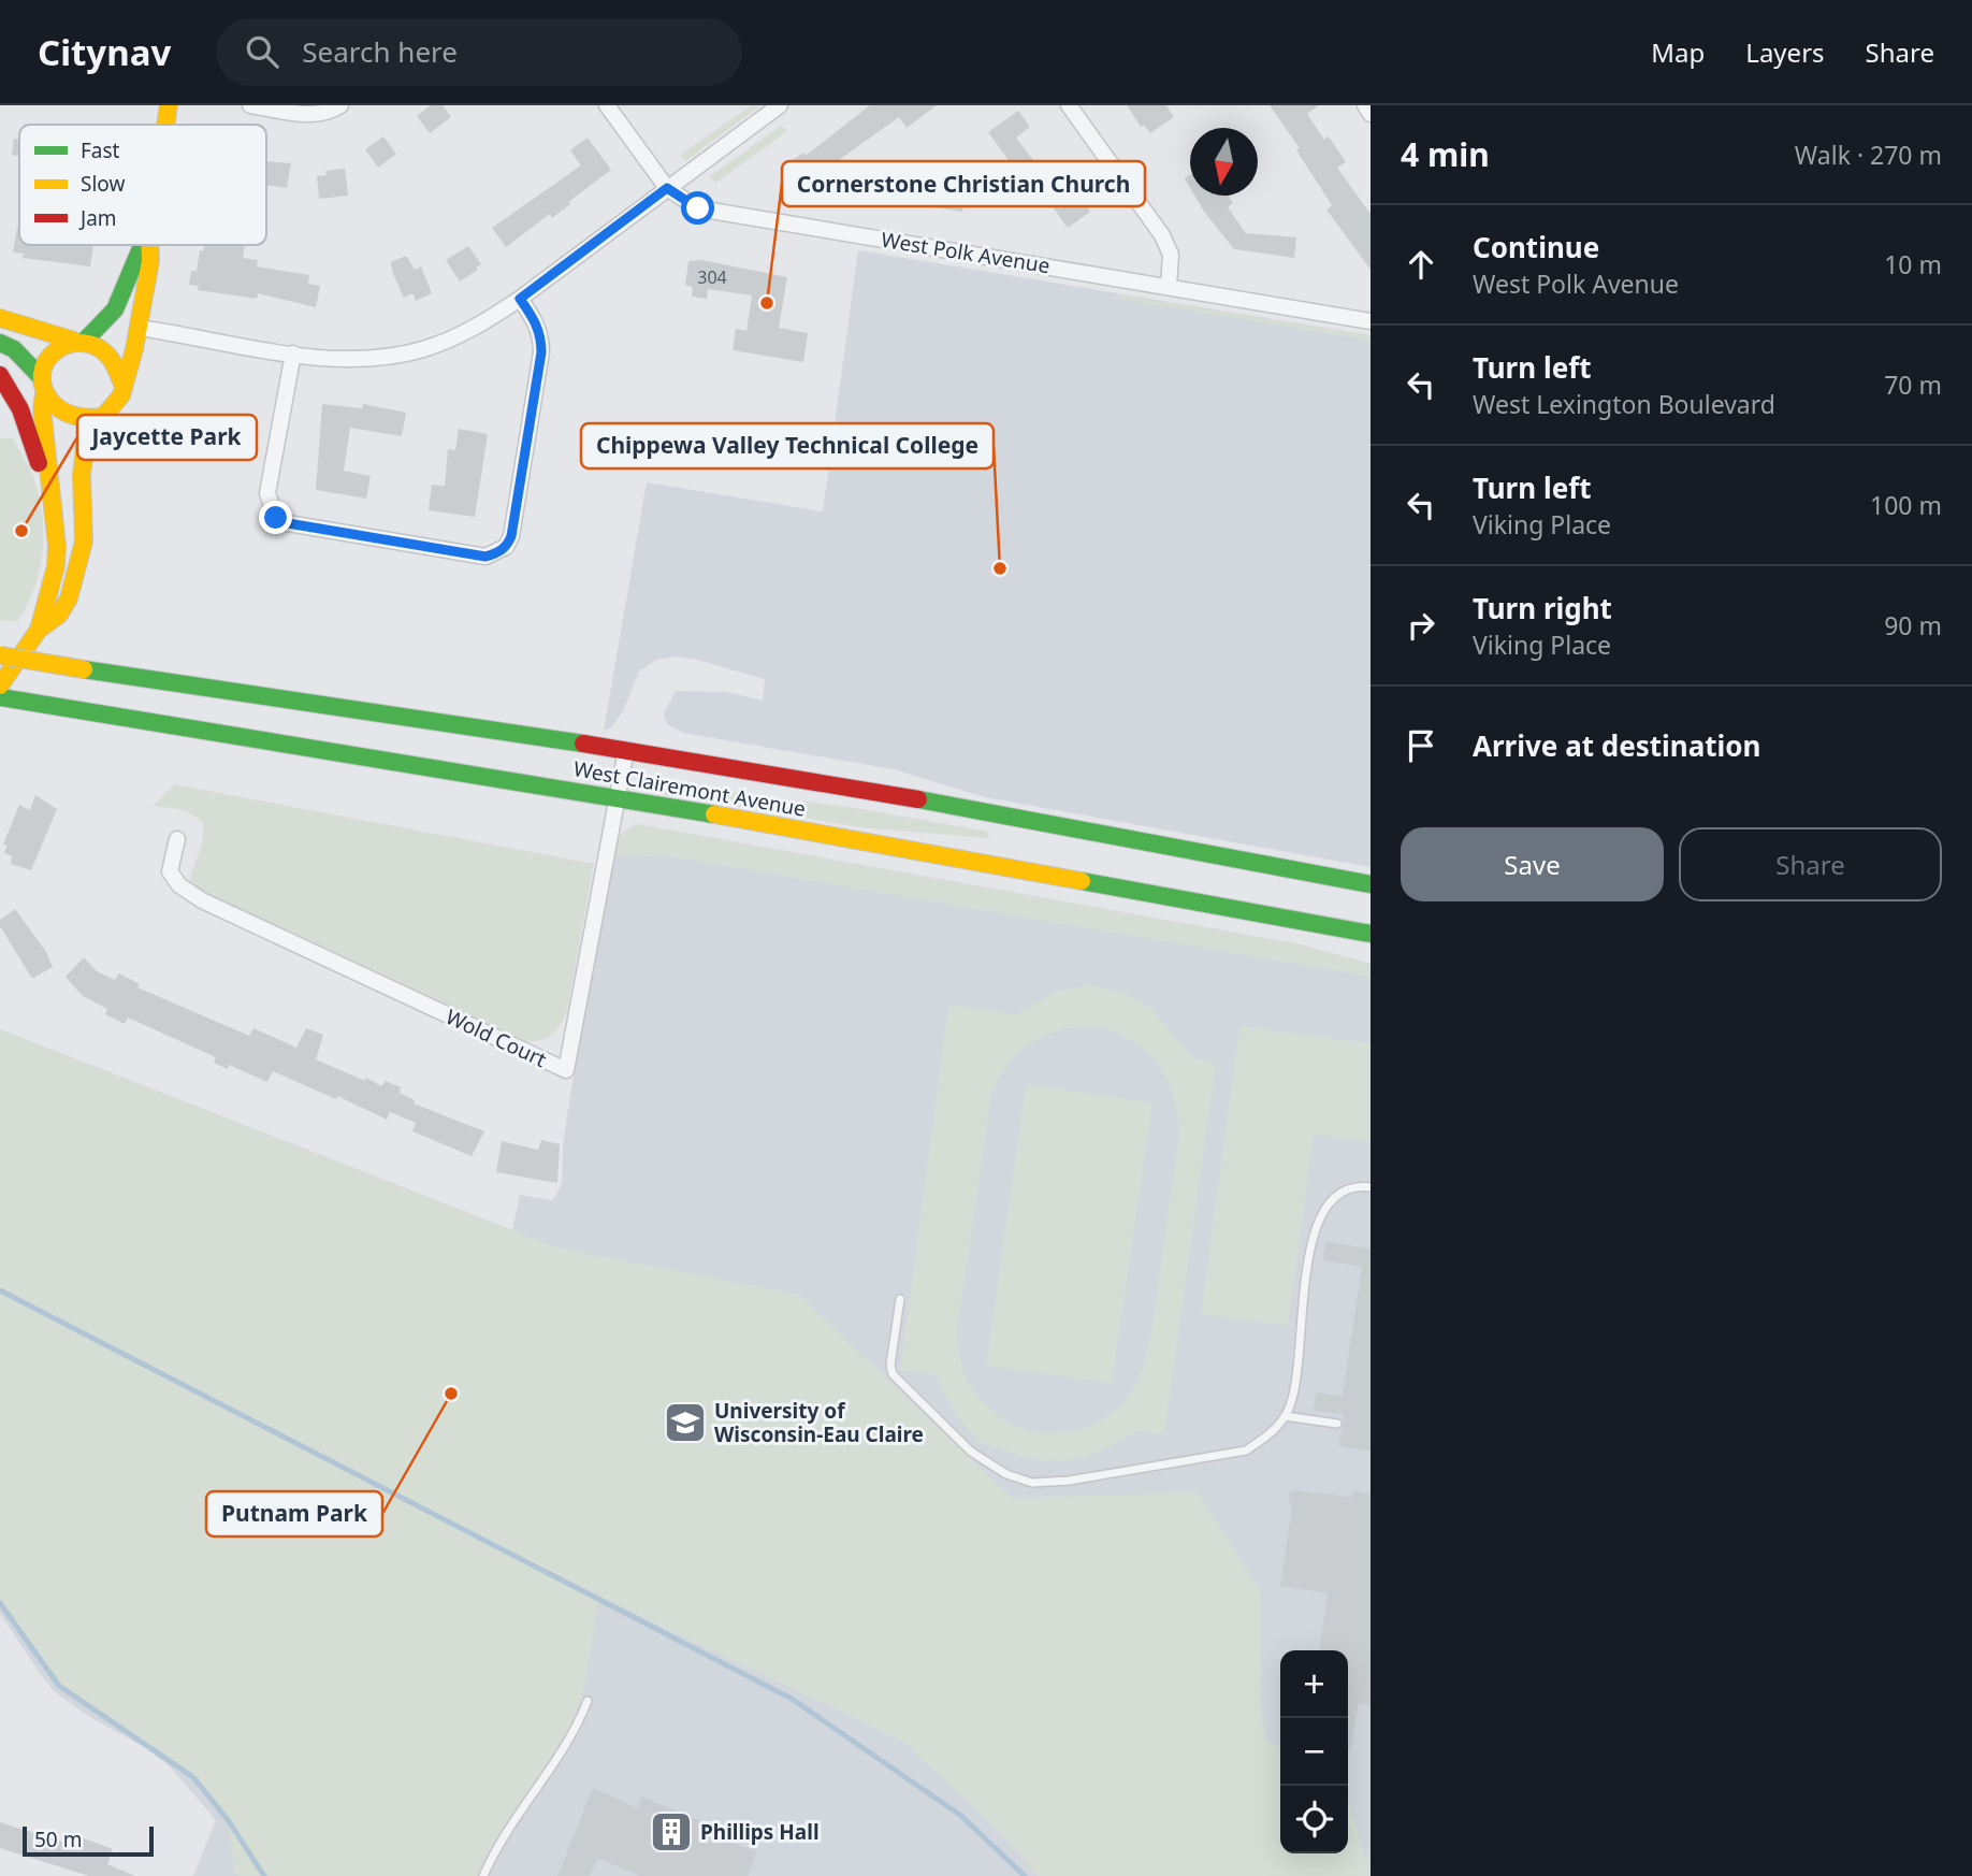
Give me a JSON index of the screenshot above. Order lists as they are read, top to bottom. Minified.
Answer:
{"streets":{"main road":["West Clairemont Avenue"],"street":["West Polk Avenue","Wold Court"]},"crossings":[["West Clairemont Avenue","Wold Court"]],"places":{"other":["Cornerstone Christian Church","Jaycette Park","Chippewa Valley Technical College","Putnam Park"],"school or university":["University of Wisconsin-Eau Claire"],"building":["Phillips Hall"]},"house_numbers":["304"],"legend":["Fast","Slow","Jam"],"scale_bar":"50 m","north":"bottom","page":{"header":"Citynav","search":"Search here","nav":["Map","Layers","Share"],"heading":["4 min","Walk · 270 m"],"list":[["Continue","West Polk Avenue","10 m"],["Turn left","West Lexington Boulevard","70 m"],["Turn left","Viking Place","100 m"],["Turn right","Viking Place","90 m"],"Arrive at destination"],"buttons":["Save","Share"],"map_buttons":["+","−"],"scale":"50 m"}}
